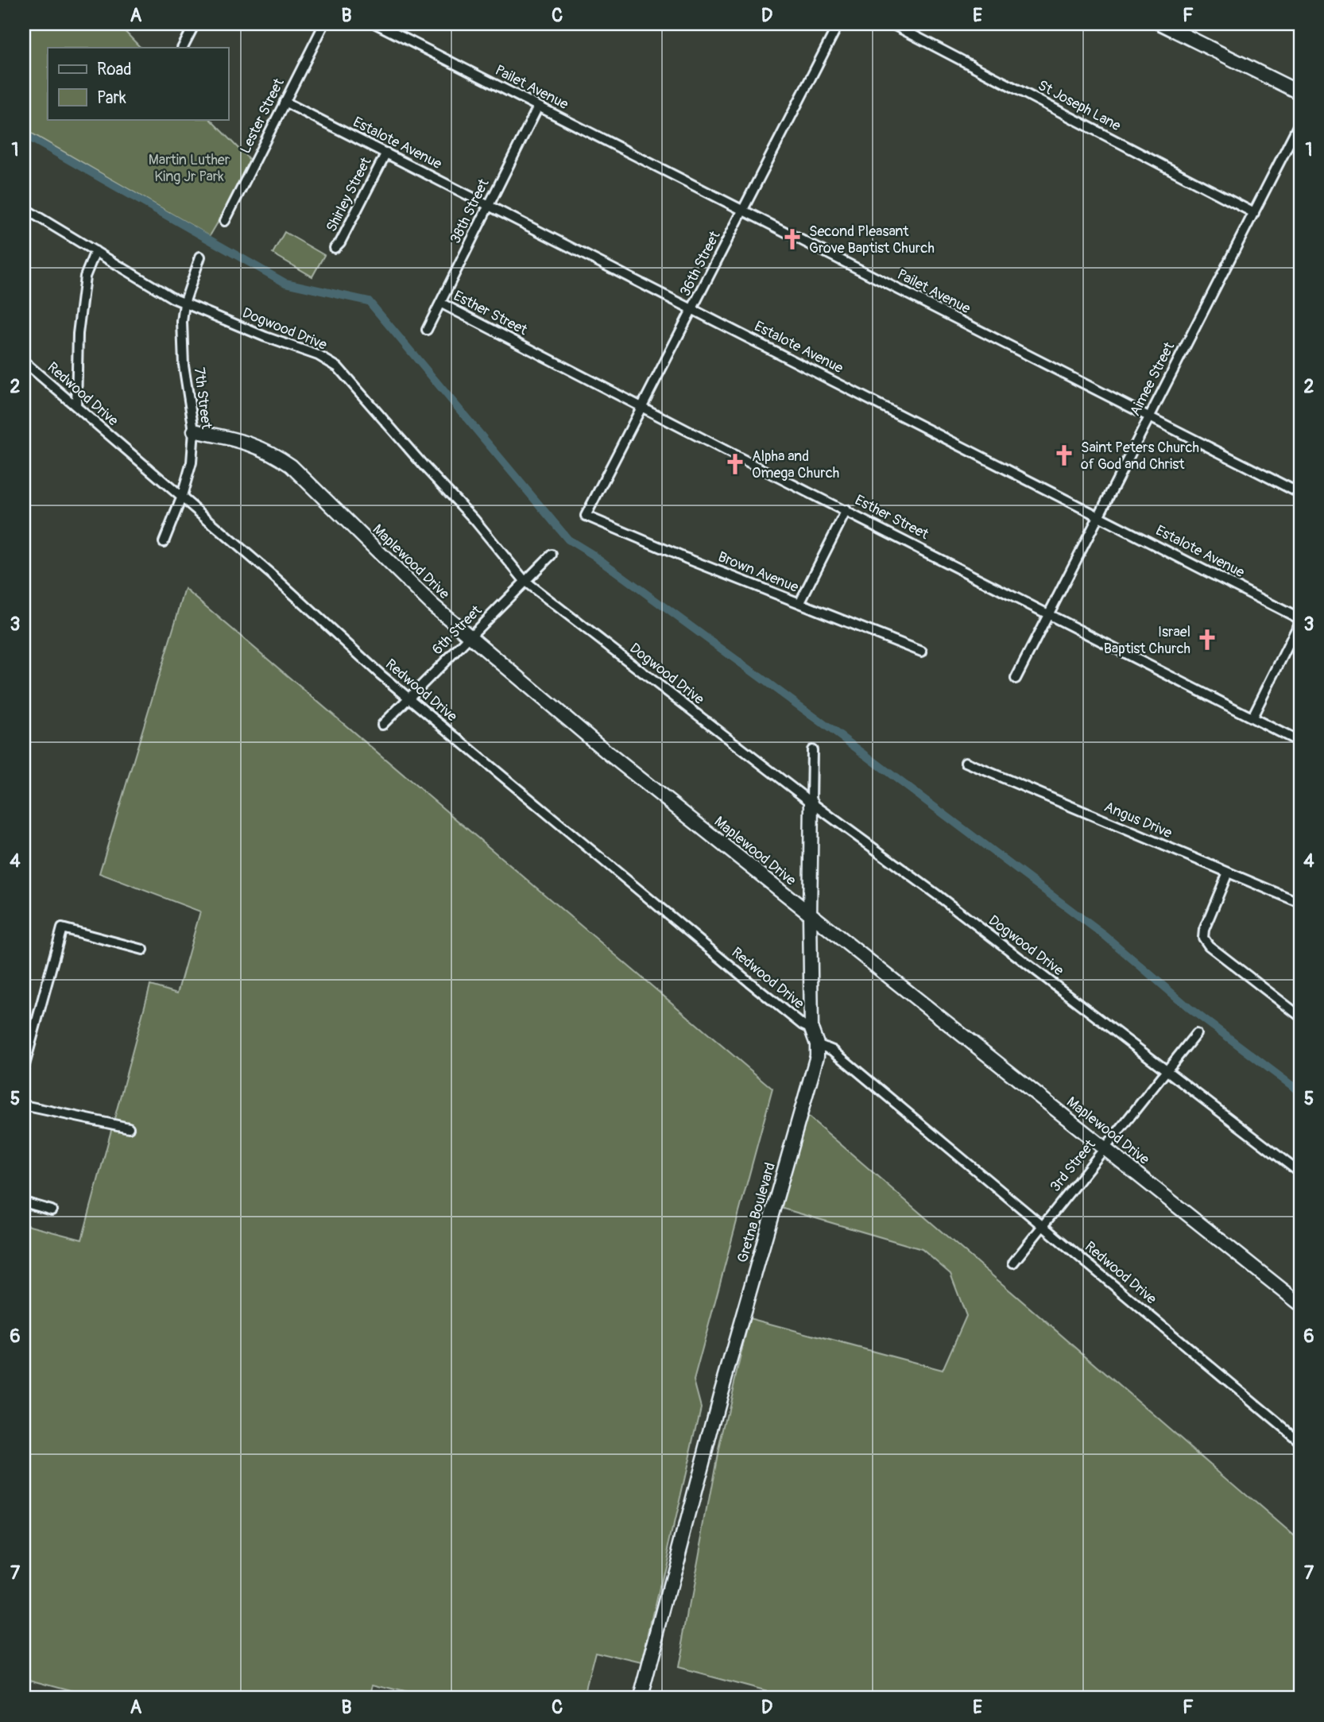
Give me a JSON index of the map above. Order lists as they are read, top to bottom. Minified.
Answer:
{"streets":{"street":["Pailet Avenue","St Joseph Lane","Lester Street","Estalote Avenue","Shirley Street","38th Street","36th Street","Esther Street","Dogwood Drive","Aimee Street","Redwood Drive","7th Street","Maplewood Drive","Brown Avenue","6th Street","Angus Drive","3rd Street","Gretna Boulevard"]},"crossings":[["Pailet Avenue","38th Street"],["Pailet Avenue","36th Street"],["Pailet Avenue","Aimee Street"],["St Joseph Lane","Aimee Street"],["Lester Street","Estalote Avenue"],["Estalote Avenue","Shirley Street"],["Estalote Avenue","38th Street"],["Estalote Avenue","36th Street"],["Estalote Avenue","Aimee Street"],["38th Street","Esther Street"],["36th Street","Esther Street"],["36th Street","Brown Avenue"],["Esther Street","Aimee Street"],["Dogwood Drive","7th Street"],["Dogwood Drive","6th Street"],["Dogwood Drive","3rd Street"],["Dogwood Drive","Gretna Boulevard"],["Redwood Drive","7th Street"],["Redwood Drive","6th Street"],["Redwood Drive","3rd Street"],["Redwood Drive","Gretna Boulevard"],["7th Street","Maplewood Drive"],["Maplewood Drive","6th Street"],["Maplewood Drive","3rd Street"],["Maplewood Drive","Gretna Boulevard"]],"parks":["Martin Luther King Jr Park"],"places":{"church":["Second Pleasant Grove Baptist Church","Saint Peters Church of God and Christ","Alpha and Omega Church","Israel Baptist Church"]},"legend":["Road","Park"],"grid":{"columns":["A","B","C","D","E","F"],"rows":["1","2","3","4","5","6","7"]}}
